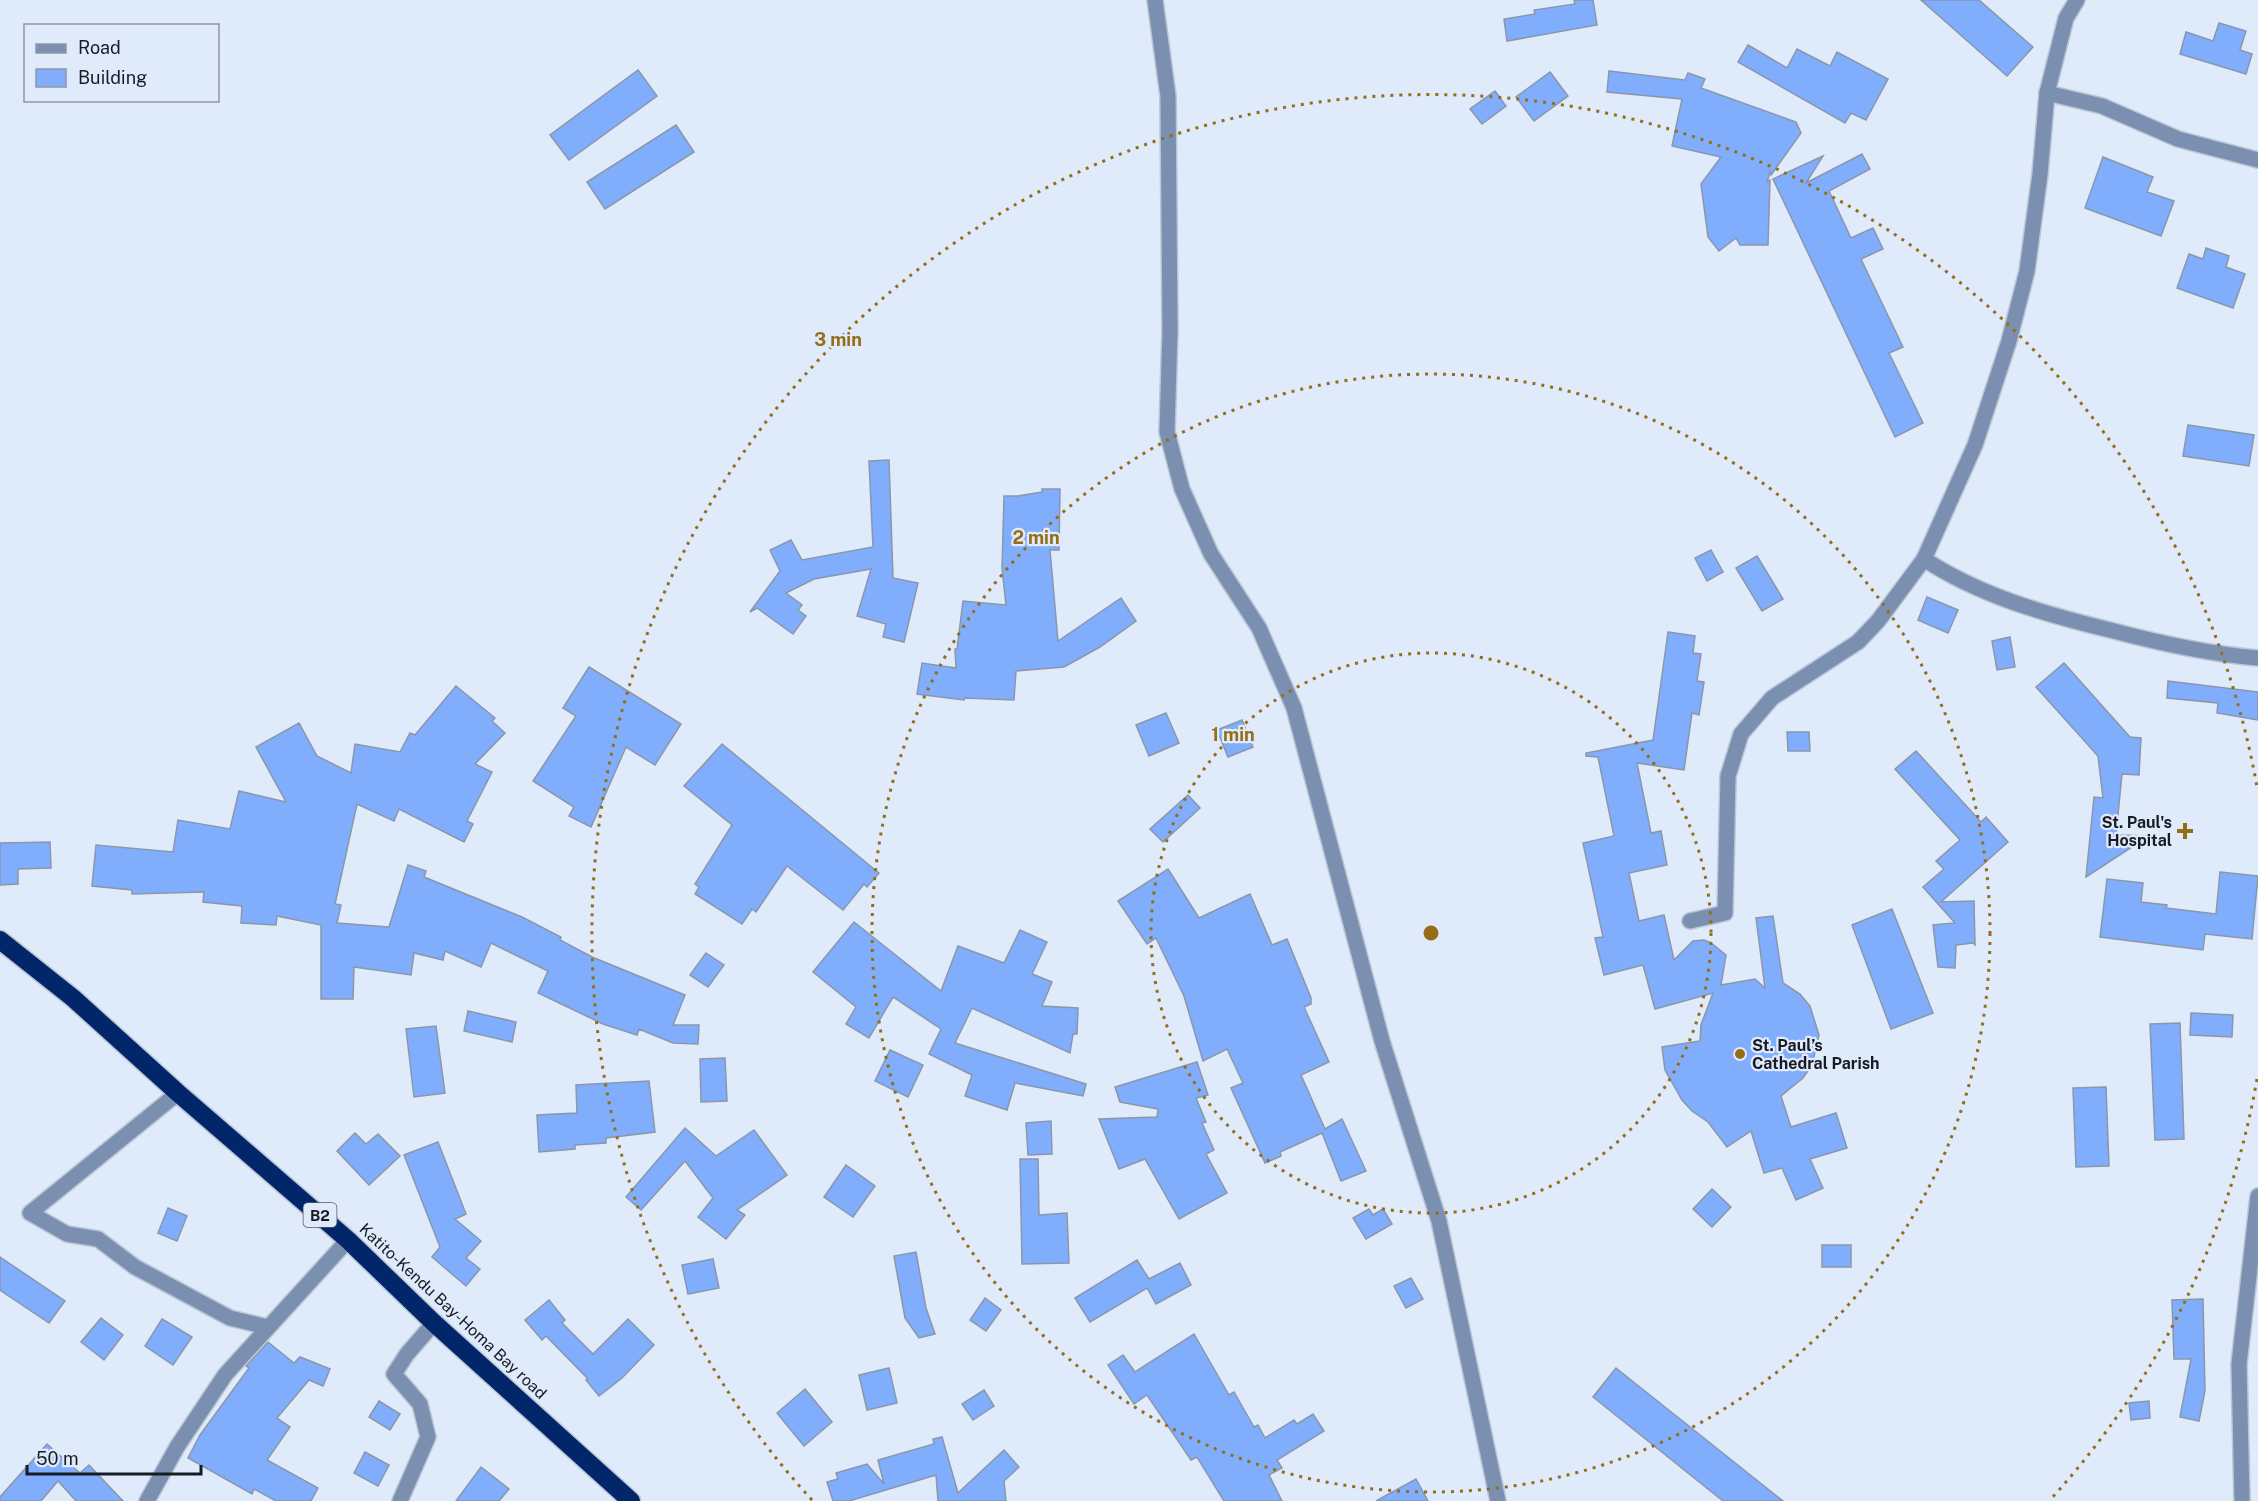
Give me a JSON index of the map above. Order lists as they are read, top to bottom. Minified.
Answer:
{"streets":{"highway":["B2","Katito-Kendu Bay-Homa Bay road"]},"places":{"health":["St. Paul's Hospital"],"other":["St. Paul’s Cathedral Parish"]},"legend":["Road","Building"],"scale_bar":"50 m","rings":["3 min","2 min","1 min"]}
